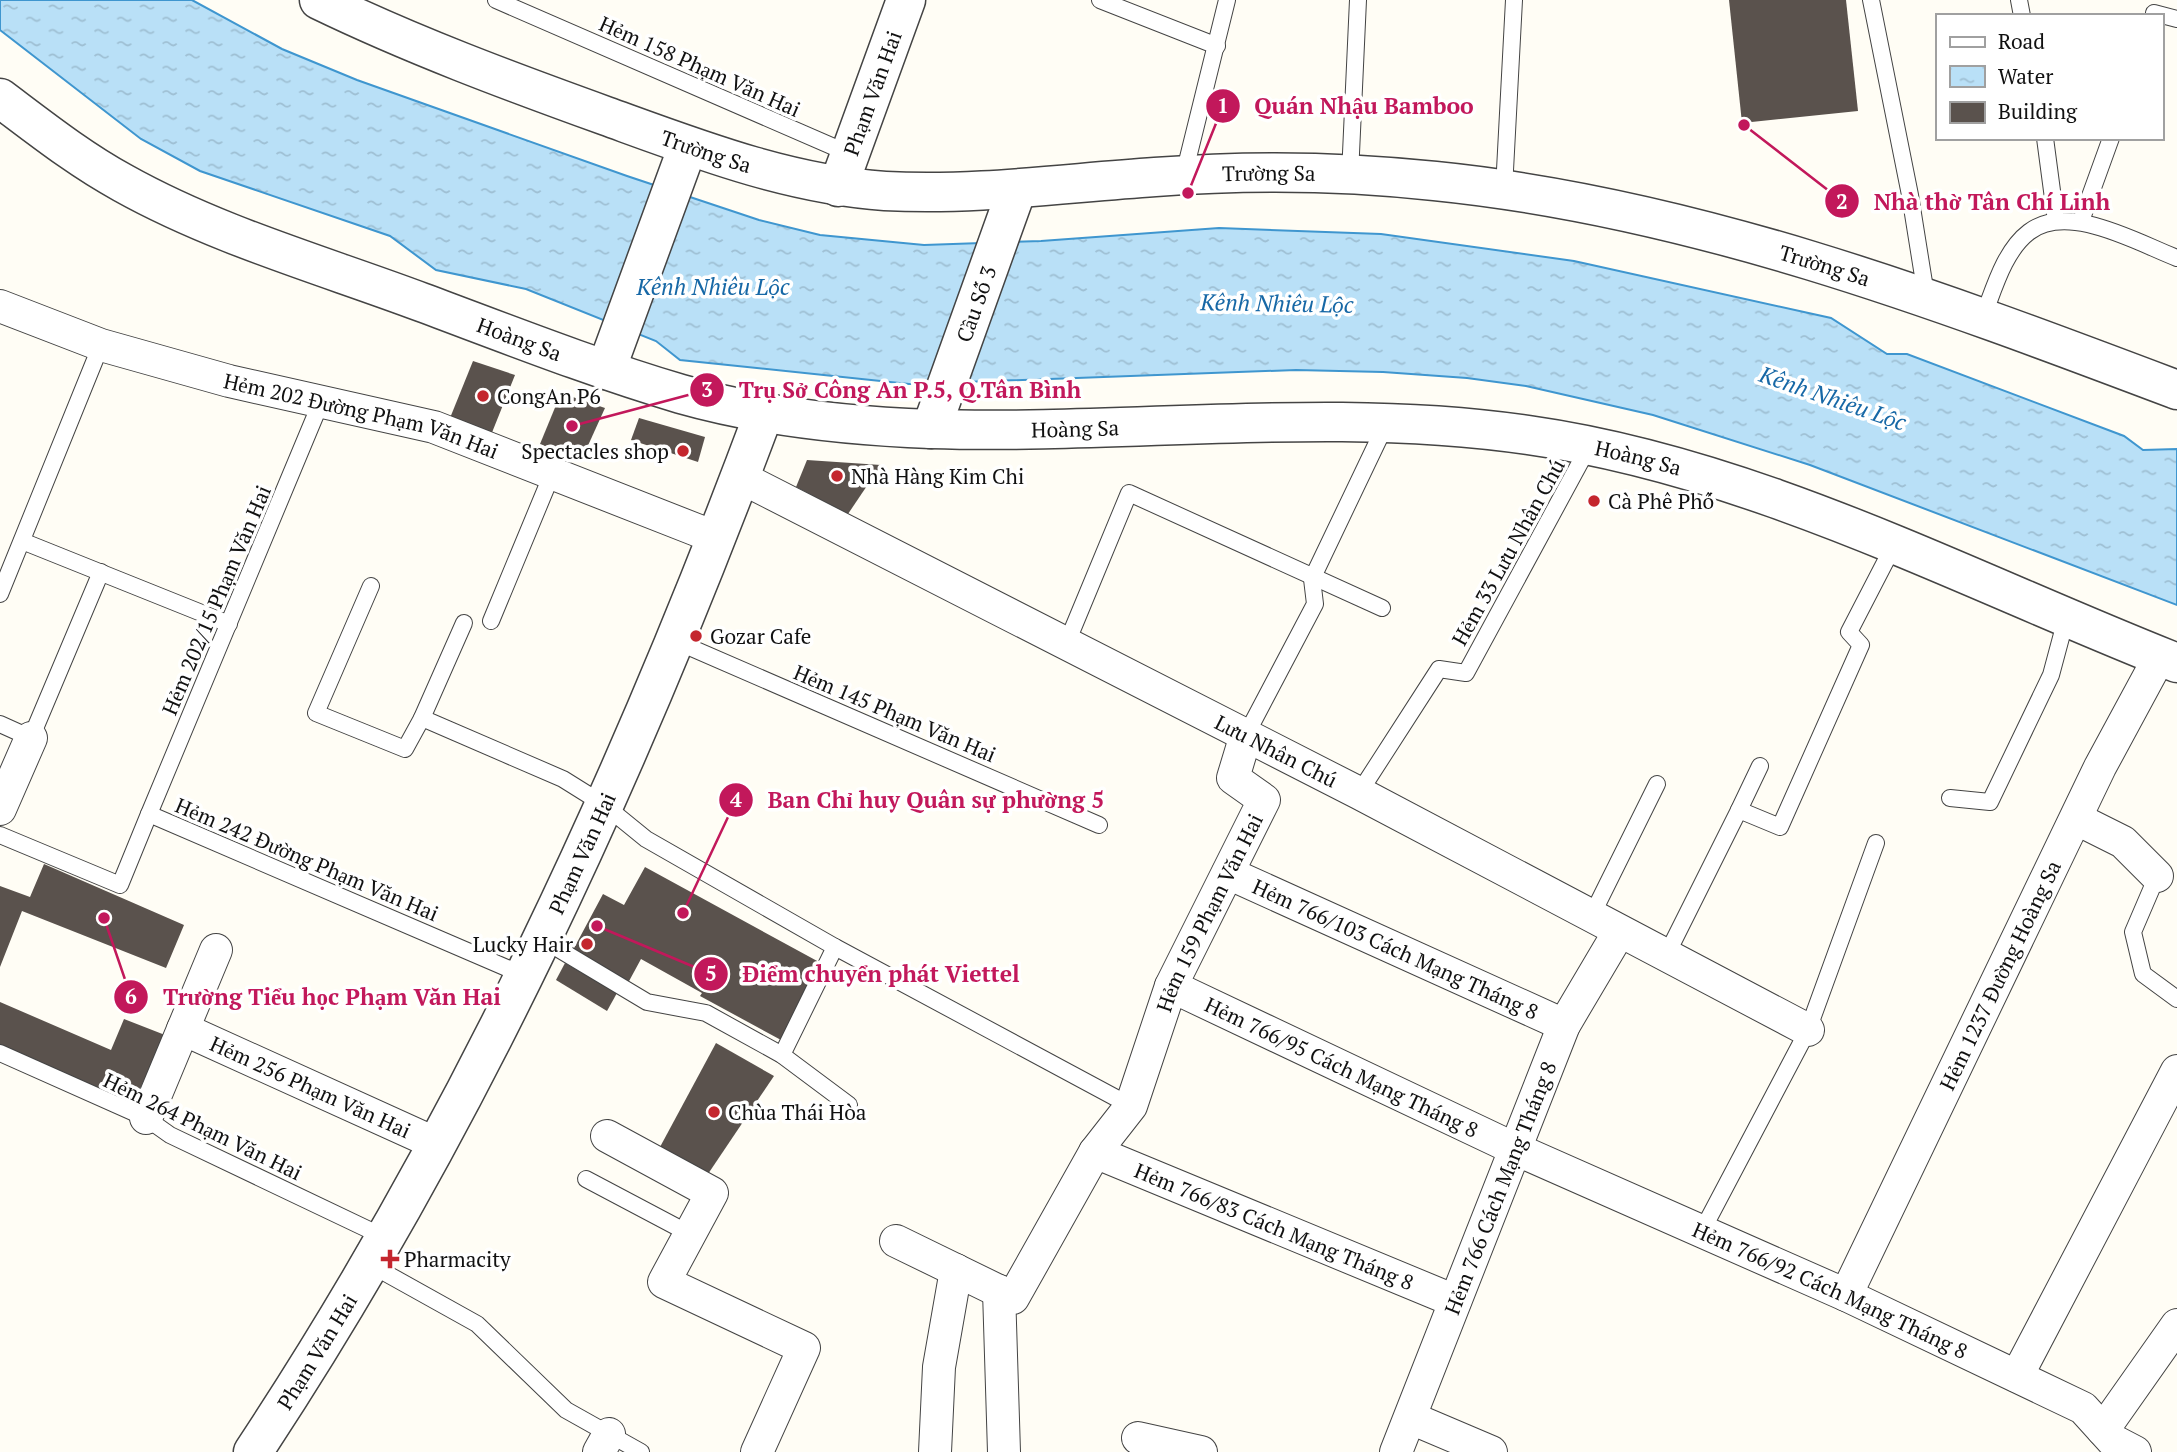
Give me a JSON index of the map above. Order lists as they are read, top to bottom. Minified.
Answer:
{"streets":{"street":["Phạm Văn Hai","Trường Sa","Cầu Số 3","Hoàng Sa","Hẻm 202 Đường Phạm Văn Hai","Lưu Nhân Chú","Hẻm 159 Phạm Văn Hai","Hẻm 766/103 Cách Mạng Tháng 8","Hẻm 1237 Đường Hoàng Sa","Hẻm 766/95 Cách Mạng Tháng 8","Hẻm 256 Phạm Văn Hai","Hẻm 766 Cách Mạng Tháng 8","Hẻm 766/83 Cách Mạng Tháng 8","Hẻm 766/92 Cách Mạng Tháng 8"],"lane":["Hẻm 158 Phạm Văn Hai","Hẻm 33 Lưu Nhân Chú","Hẻm 202/15 Phạm Văn Hai","Hẻm 145 Phạm Văn Hai","Hẻm 242 Đường Phạm Văn Hai","Hẻm 264 Phạm Văn Hai"]},"crossings":[["Hẻm 158 Phạm Văn Hai","Phạm Văn Hai"],["Hẻm 158 Phạm Văn Hai","Trường Sa"],["Phạm Văn Hai","Trường Sa"],["Phạm Văn Hai","Hoàng Sa"],["Phạm Văn Hai","Hẻm 202 Đường Phạm Văn Hai"],["Phạm Văn Hai","Hẻm 145 Phạm Văn Hai"],["Phạm Văn Hai","Lưu Nhân Chú"],["Phạm Văn Hai","Hẻm 242 Đường Phạm Văn Hai"],["Phạm Văn Hai","Hẻm 256 Phạm Văn Hai"],["Phạm Văn Hai","Hẻm 264 Phạm Văn Hai"],["Trường Sa","Cầu Số 3"],["Cầu Số 3","Hoàng Sa"],["Hoàng Sa","Hẻm 33 Lưu Nhân Chú"],["Hoàng Sa","Hẻm 1237 Đường Hoàng Sa"],["Hẻm 202 Đường Phạm Văn Hai","Hẻm 202/15 Phạm Văn Hai"],["Hẻm 33 Lưu Nhân Chú","Lưu Nhân Chú"],["Hẻm 202/15 Phạm Văn Hai","Hẻm 242 Đường Phạm Văn Hai"],["Lưu Nhân Chú","Hẻm 159 Phạm Văn Hai"],["Lưu Nhân Chú","Hẻm 766 Cách Mạng Tháng 8"],["Hẻm 159 Phạm Văn Hai","Hẻm 766/103 Cách Mạng Tháng 8"],["Hẻm 159 Phạm Văn Hai","Hẻm 766/95 Cách Mạng Tháng 8"],["Hẻm 159 Phạm Văn Hai","Hẻm 766/83 Cách Mạng Tháng 8"],["Hẻm 766/103 Cách Mạng Tháng 8","Hẻm 766 Cách Mạng Tháng 8"],["Hẻm 1237 Đường Hoàng Sa","Hẻm 766/92 Cách Mạng Tháng 8"],["Hẻm 766/95 Cách Mạng Tháng 8","Hẻm 766 Cách Mạng Tháng 8"],["Hẻm 766/95 Cách Mạng Tháng 8","Hẻm 766/92 Cách Mạng Tháng 8"],["Hẻm 766 Cách Mạng Tháng 8","Hẻm 766/83 Cách Mạng Tháng 8"],["Hẻm 766 Cách Mạng Tháng 8","Hẻm 766/92 Cách Mạng Tháng 8"]],"water":["Kênh Nhiêu Lộc"],"places":{"other":["Nhà thờ Tân Chí Linh","Quán Nhậu Bamboo","CongAn P6","Trụ Sở Công An P.5, Q.Tân Bình","Spectacles shop","Nhà Hàng Kim Chi","Cà Phê Phố","Gozar Cafe","Ban Chỉ huy Quân sự phường 5","Trường Tiểu học Phạm Văn Hai","Điểm chuyển phát Viettel","Lucky Hair","Chùa Thái Hòa"],"health":["Pharmacity"]},"legend":["Road","Water","Building"]}
